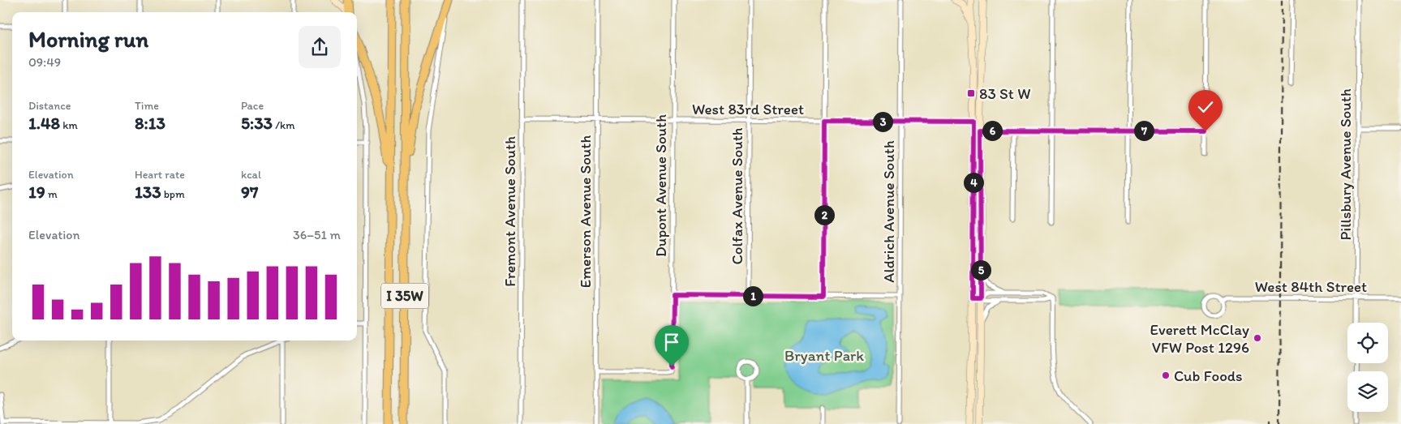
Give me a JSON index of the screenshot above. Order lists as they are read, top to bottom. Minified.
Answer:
{"streets":{"highway":["I 35W"],"street":["West 83rd Street","Pillsbury Avenue South","Dupont Avenue South","Colfax Avenue South","Fremont Avenue South","Emerson Avenue South","Aldrich Avenue South","West 84th Street"]},"crossings":[["West 83rd Street","Dupont Avenue South"],["West 83rd Street","Colfax Avenue South"],["West 83rd Street","Fremont Avenue South"],["West 83rd Street","Emerson Avenue South"],["West 83rd Street","Aldrich Avenue South"],["Pillsbury Avenue South","West 84th Street"],["Dupont Avenue South","Emerson Avenue South"]],"parks":["Bryant Park"],"places":{"transit":["83 St W"],"other":["Everett McClay VFW Post 1296","Cub Foods"]},"page":{"heading":["Morning run","09:49"],"stats":[["Distance","1.48 km"],["Time","8:13"],["Pace","5:33 /km"],["Elevation","19 m"],["Heart rate","133 bpm"],["kcal","97"]],"pins":["3","6","7","4","2","5","1"],"chart":["Elevation","36–51 m"]}}
